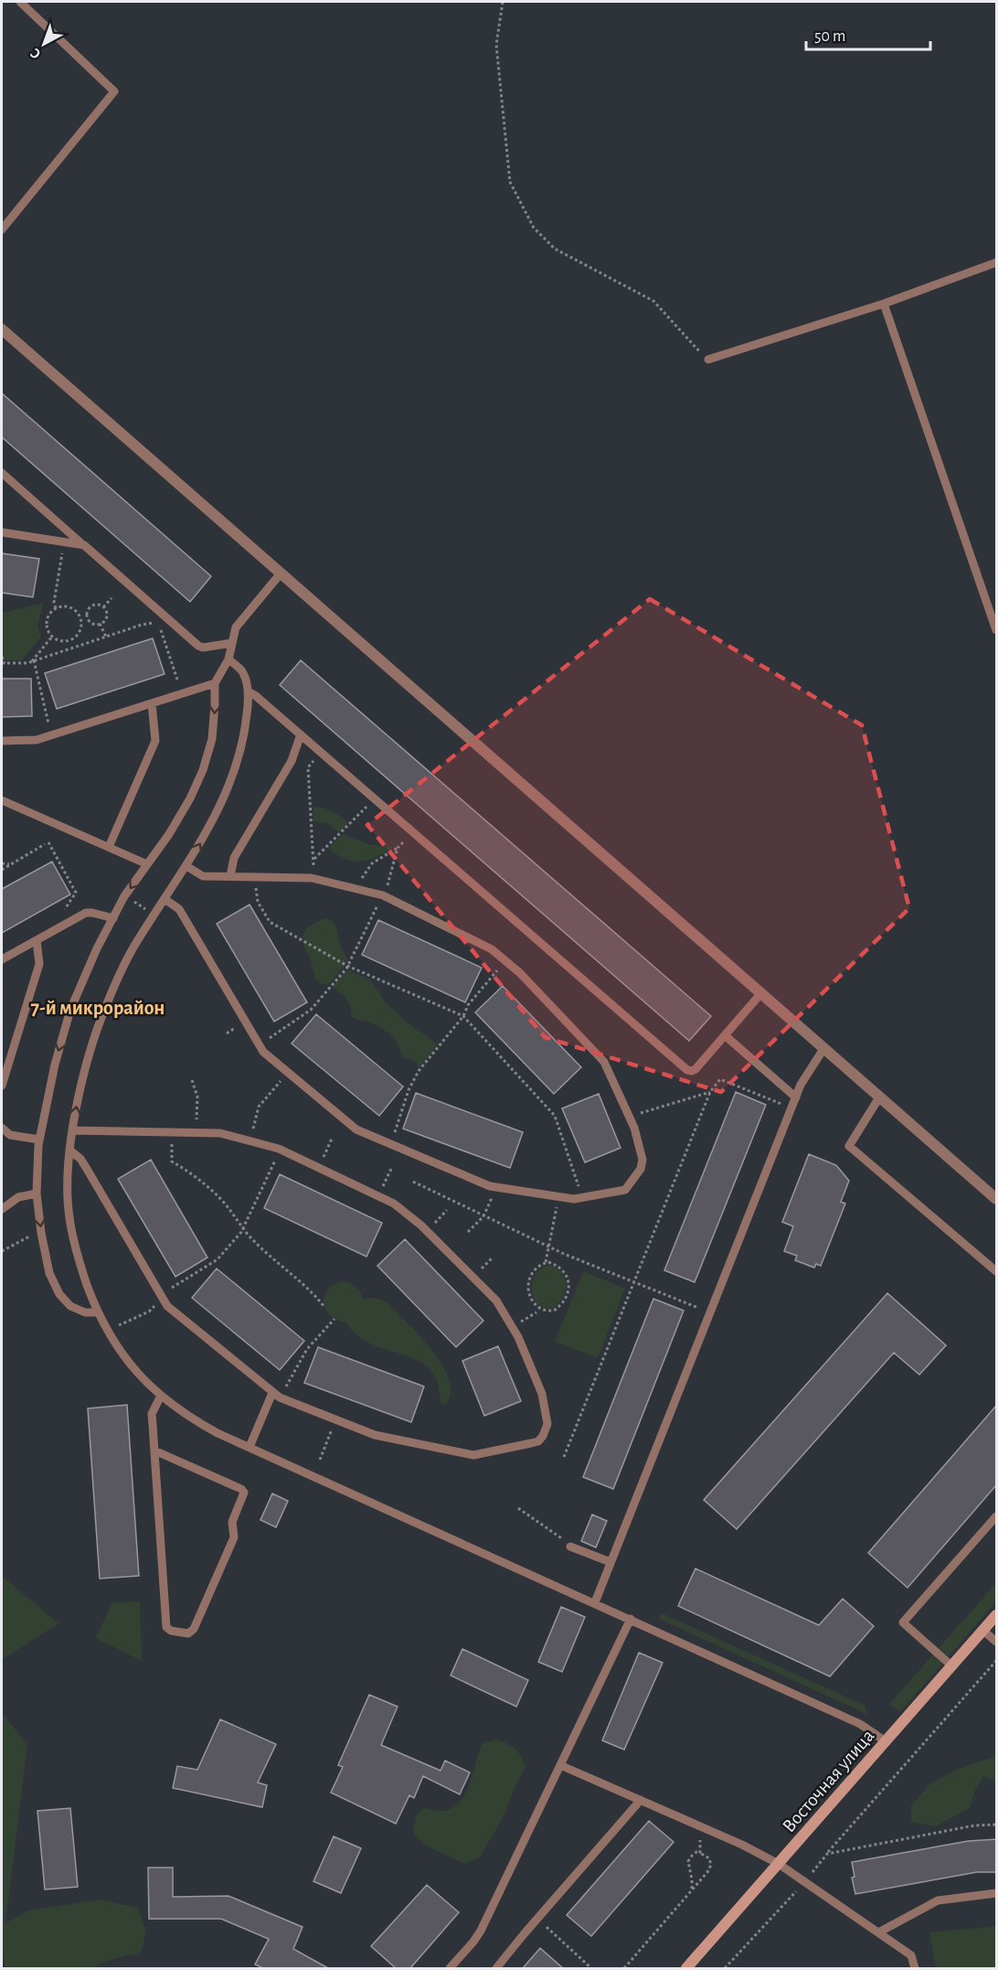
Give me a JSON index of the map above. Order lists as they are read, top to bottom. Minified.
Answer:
{"streets":{"main road":["Восточная улица"]},"districts":["7-й микрорайон"],"scale_bar":"50 m","north":"bottom left"}
